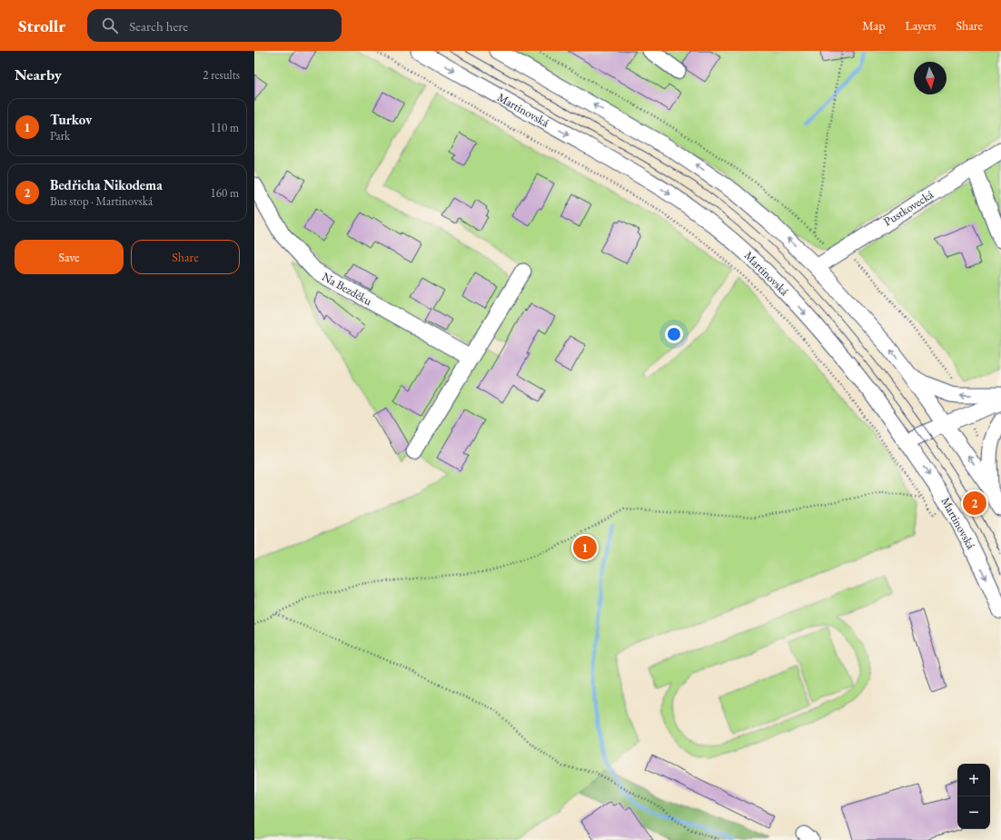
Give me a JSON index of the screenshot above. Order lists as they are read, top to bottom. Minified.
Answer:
{"streets":{"street":["Martinovská","Pustkovecká","Na Bezděku"]},"north":"bottom","page":{"header":"Strollr","search":"Search here","nav":["Map","Layers","Share"],"heading":["Nearby","2 results"],"list":[{"mark":"1","name":"Turkov","note":"Park","value":"110 m"},{"mark":"2","name":"Bedřicha Nikodema","note":"Bus stop · Martinovská","value":"160 m"}],"buttons":["Save","Share"],"pins":["2","1"],"map_buttons":["+","−"]}}
